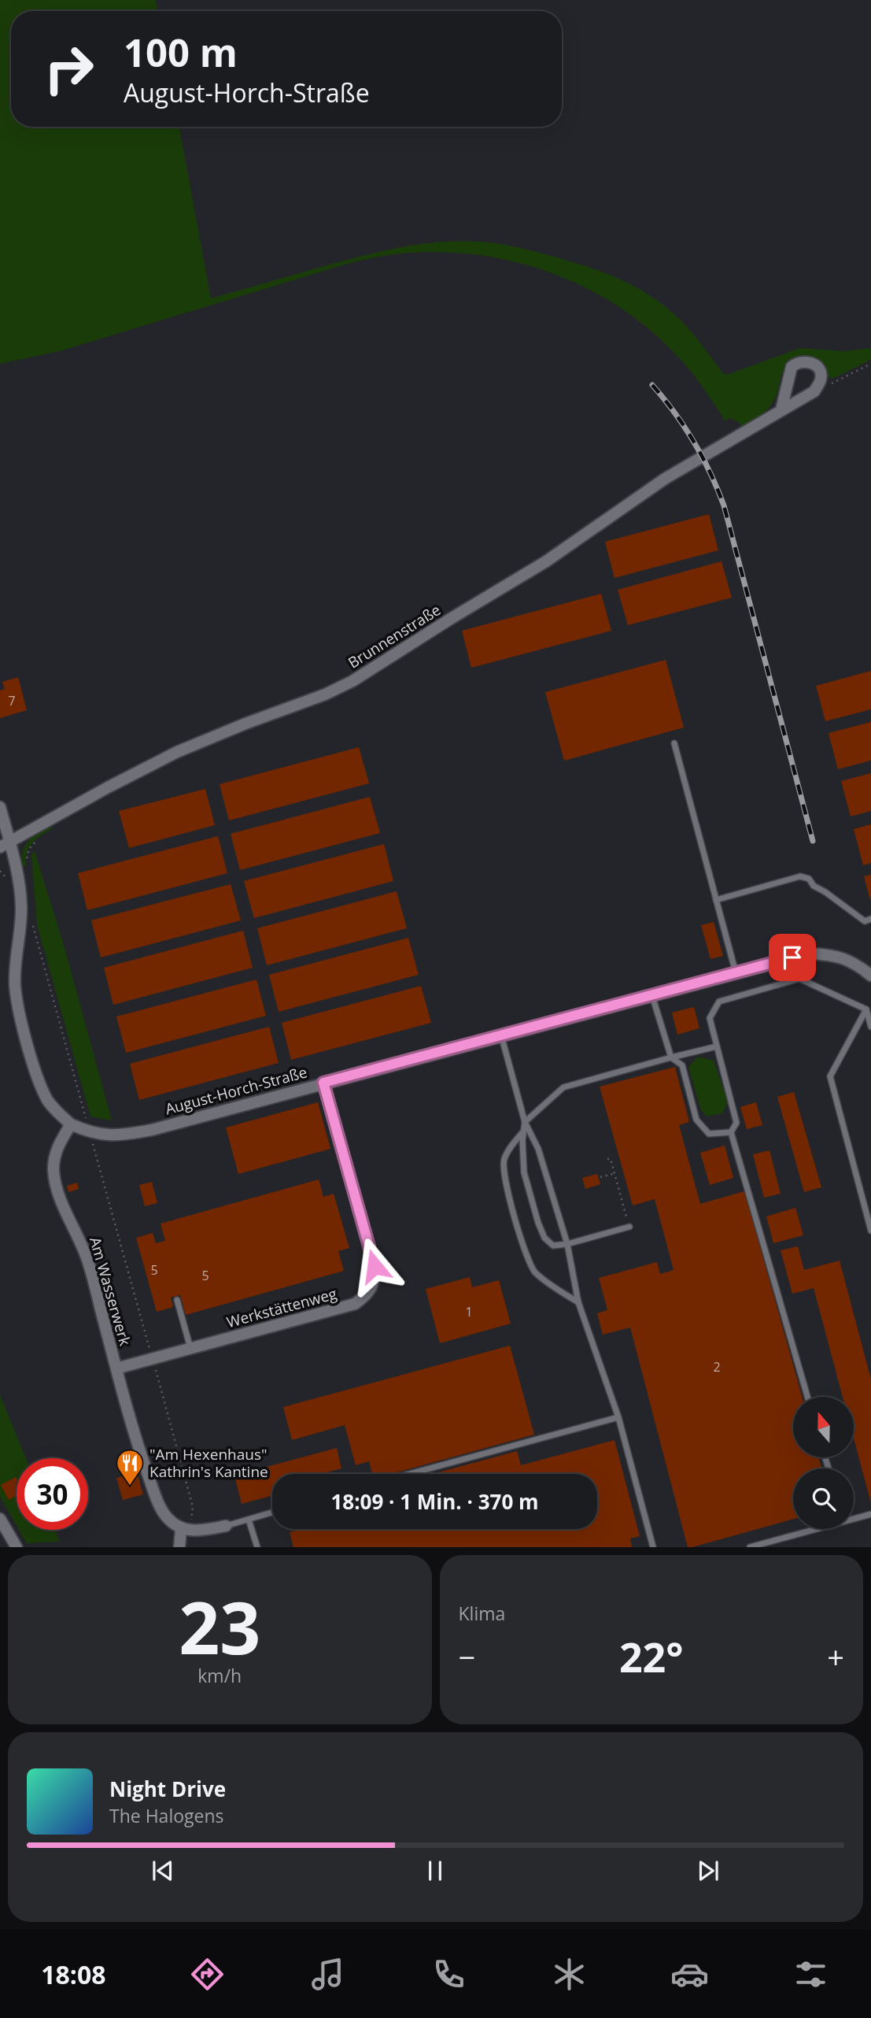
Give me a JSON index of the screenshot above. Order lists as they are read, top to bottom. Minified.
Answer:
{"streets":{"street":["Brunnenstraße","August-Horch-Straße","Am Wasserwerk","Werkstättenweg"]},"crossings":[["August-Horch-Straße","Am Wasserwerk"],["August-Horch-Straße","Werkstättenweg"],["Am Wasserwerk","Werkstättenweg"]],"places":{"restaurant":["\"Am Hexenhaus\" Kathrin's Kantine"]},"house_numbers":["7","5","5","1","2"],"north":"top","page":{"turn":["100 m","August-Horch-Straße"],"limit":"30","trip":"18:09 · 1 Min. · 370 m","tile":[["23","km/h"],"Klima"],"heat":["−","22°","+"],"song":["Night Drive","The Halogens"],"tabs":"18:08"}}
